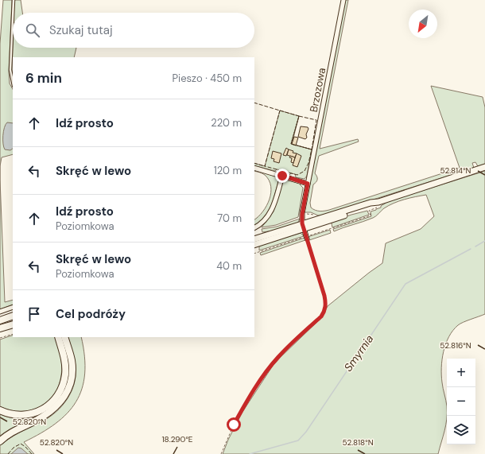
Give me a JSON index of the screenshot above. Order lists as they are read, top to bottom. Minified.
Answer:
{"streets":{"street":["Brzozowa"]},"water":["Smyrnia"],"north":"bottom left","page":{"search":"Szukaj tutaj","heading":["6 min","Pieszo · 450 m"],"list":[["Idź prosto","220 m"],["Skręć w lewo","120 m"],["Idź prosto","Poziomkowa","70 m"],["Skręć w lewo","Poziomkowa","40 m"],"Cel podróży"],"map_buttons":["+","−"]},"coordinates":["52.814°N","52.816°N","52.820°N","18.290°E","52.818°N"]}
